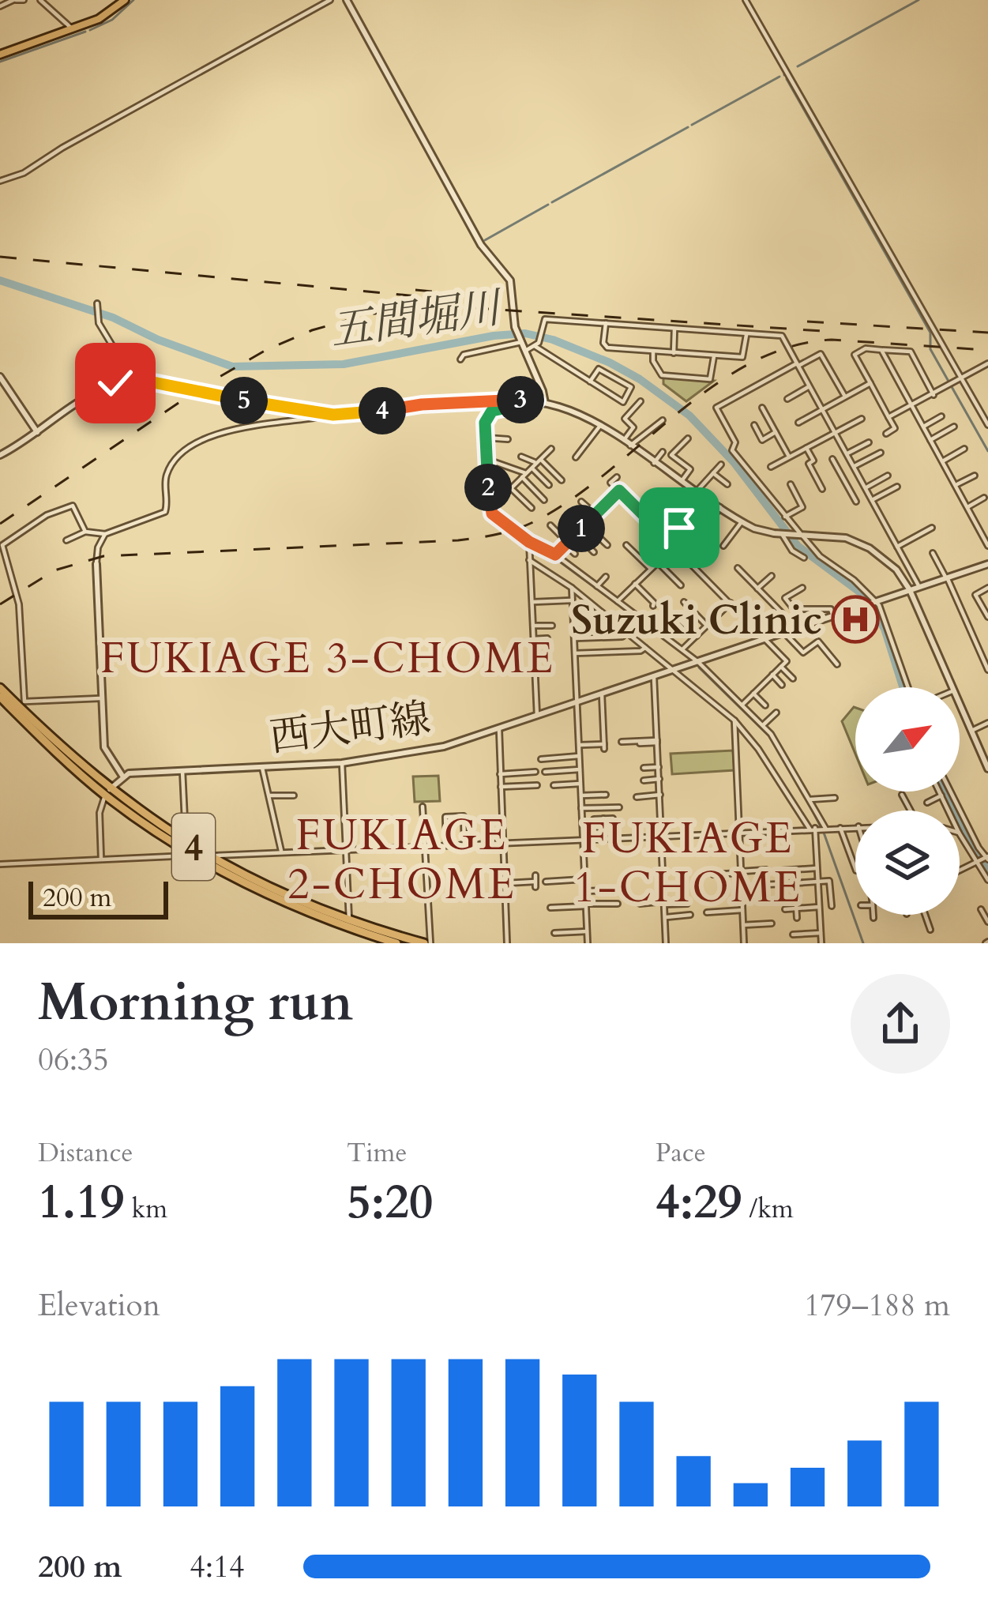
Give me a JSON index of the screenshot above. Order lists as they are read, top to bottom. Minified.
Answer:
{"streets":{"highway":["4"],"street":["西大町線"]},"districts":["FUKIAGE 3-CHOME","FUKIAGE 2-CHOME","FUKIAGE 1-CHOME"],"water":["五間堀川"],"places":{"hospital":["Suzuki Clinic"]},"scale_bar":"200 m","north":"top right","page":{"pins":["3","5","4","2","1"],"scale":"200 m","heading":["Morning run","06:35"],"stats":[["Distance","1.19 km"],["Time","5:20"],["Pace","4:29 /km"]],"chart":["Elevation","179–188 m"],"list":[{"name":"200 m","note":"4:14"}]}}
